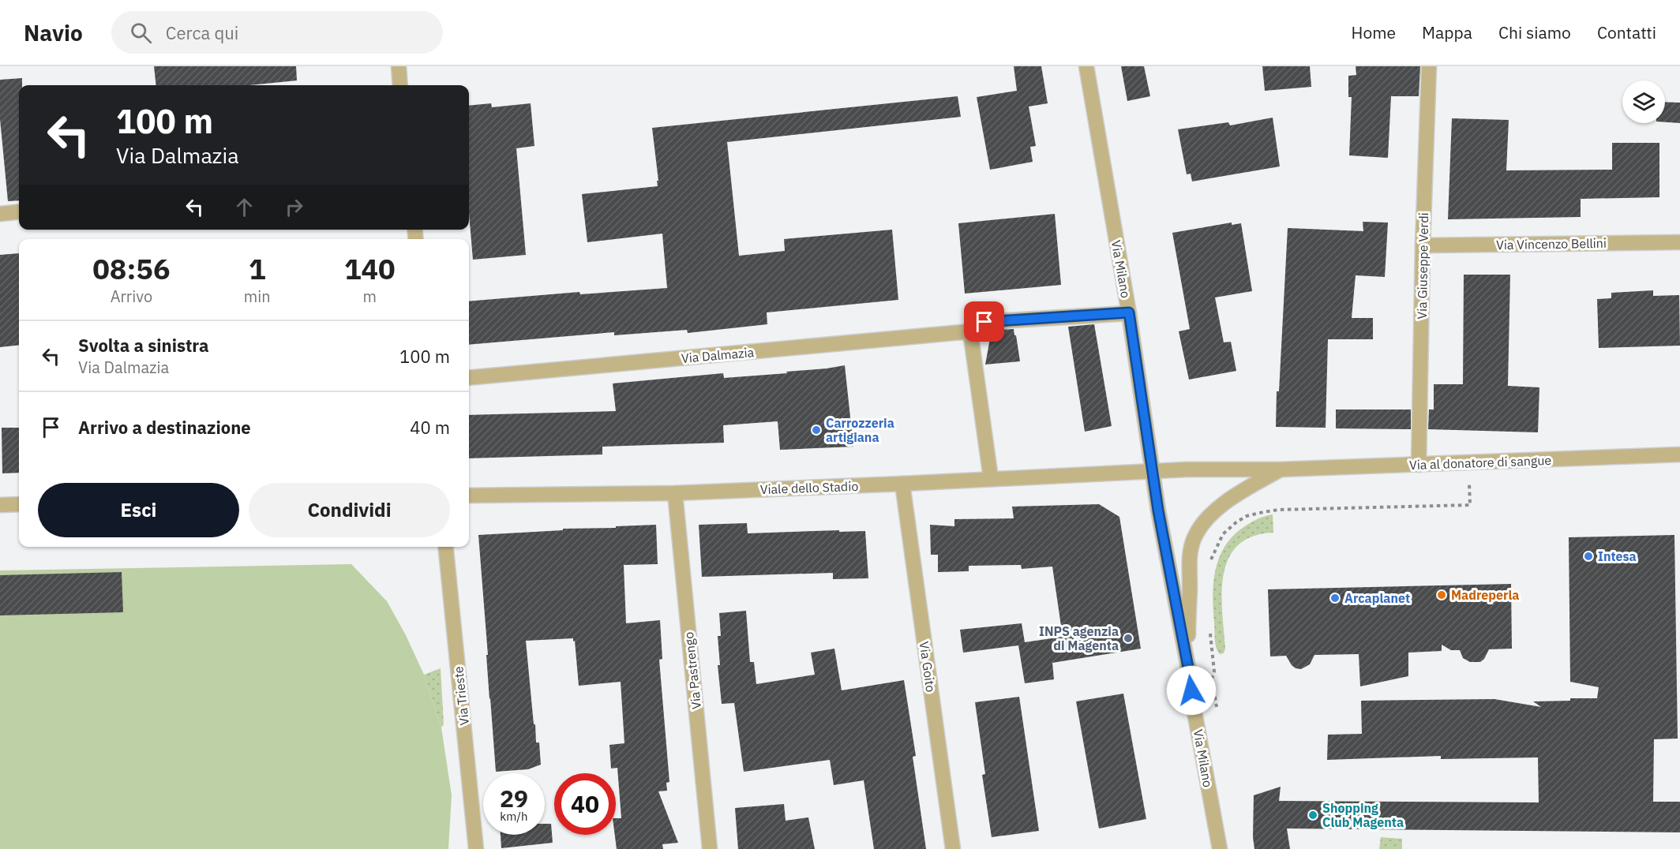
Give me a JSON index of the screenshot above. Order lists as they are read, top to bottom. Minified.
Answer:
{"streets":{"street":["Via Vincenzo Bellini","Via Giuseppe Verdi","Via Milano","Via Dalmazia","Via al donatore di sangue","Viale dello Stadio","Via Goito","Via Pastrengo","Via Trieste"]},"crossings":[["Via Vincenzo Bellini","Via Giuseppe Verdi"],["Via Giuseppe Verdi","Via al donatore di sangue"],["Via Milano","Via Dalmazia"],["Via Milano","Via al donatore di sangue"],["Via Milano","Viale dello Stadio"],["Via al donatore di sangue","Viale dello Stadio"],["Viale dello Stadio","Via Goito"],["Viale dello Stadio","Via Pastrengo"]],"places":["Carrozzeria artigiana","Intesa","Madreperla","Arcaplanet","INPS agenzia di Magenta","Shopping Club Magenta"],"page":{"header":"Navio","search":"Cerca qui","nav":["Home","Mappa","Chi siamo","Contatti"],"turn":["100 m","Via Dalmazia"],"eta":["08:56","Arrivo","1","min","140","m"],"list":[{"name":"Svolta a sinistra","note":"Via Dalmazia","value":"100 m"},{"name":"Arrivo a destinazione","value":"40 m"}],"buttons":["Esci","Condividi"],"speed":"29 km/h","limit":"40"}}
